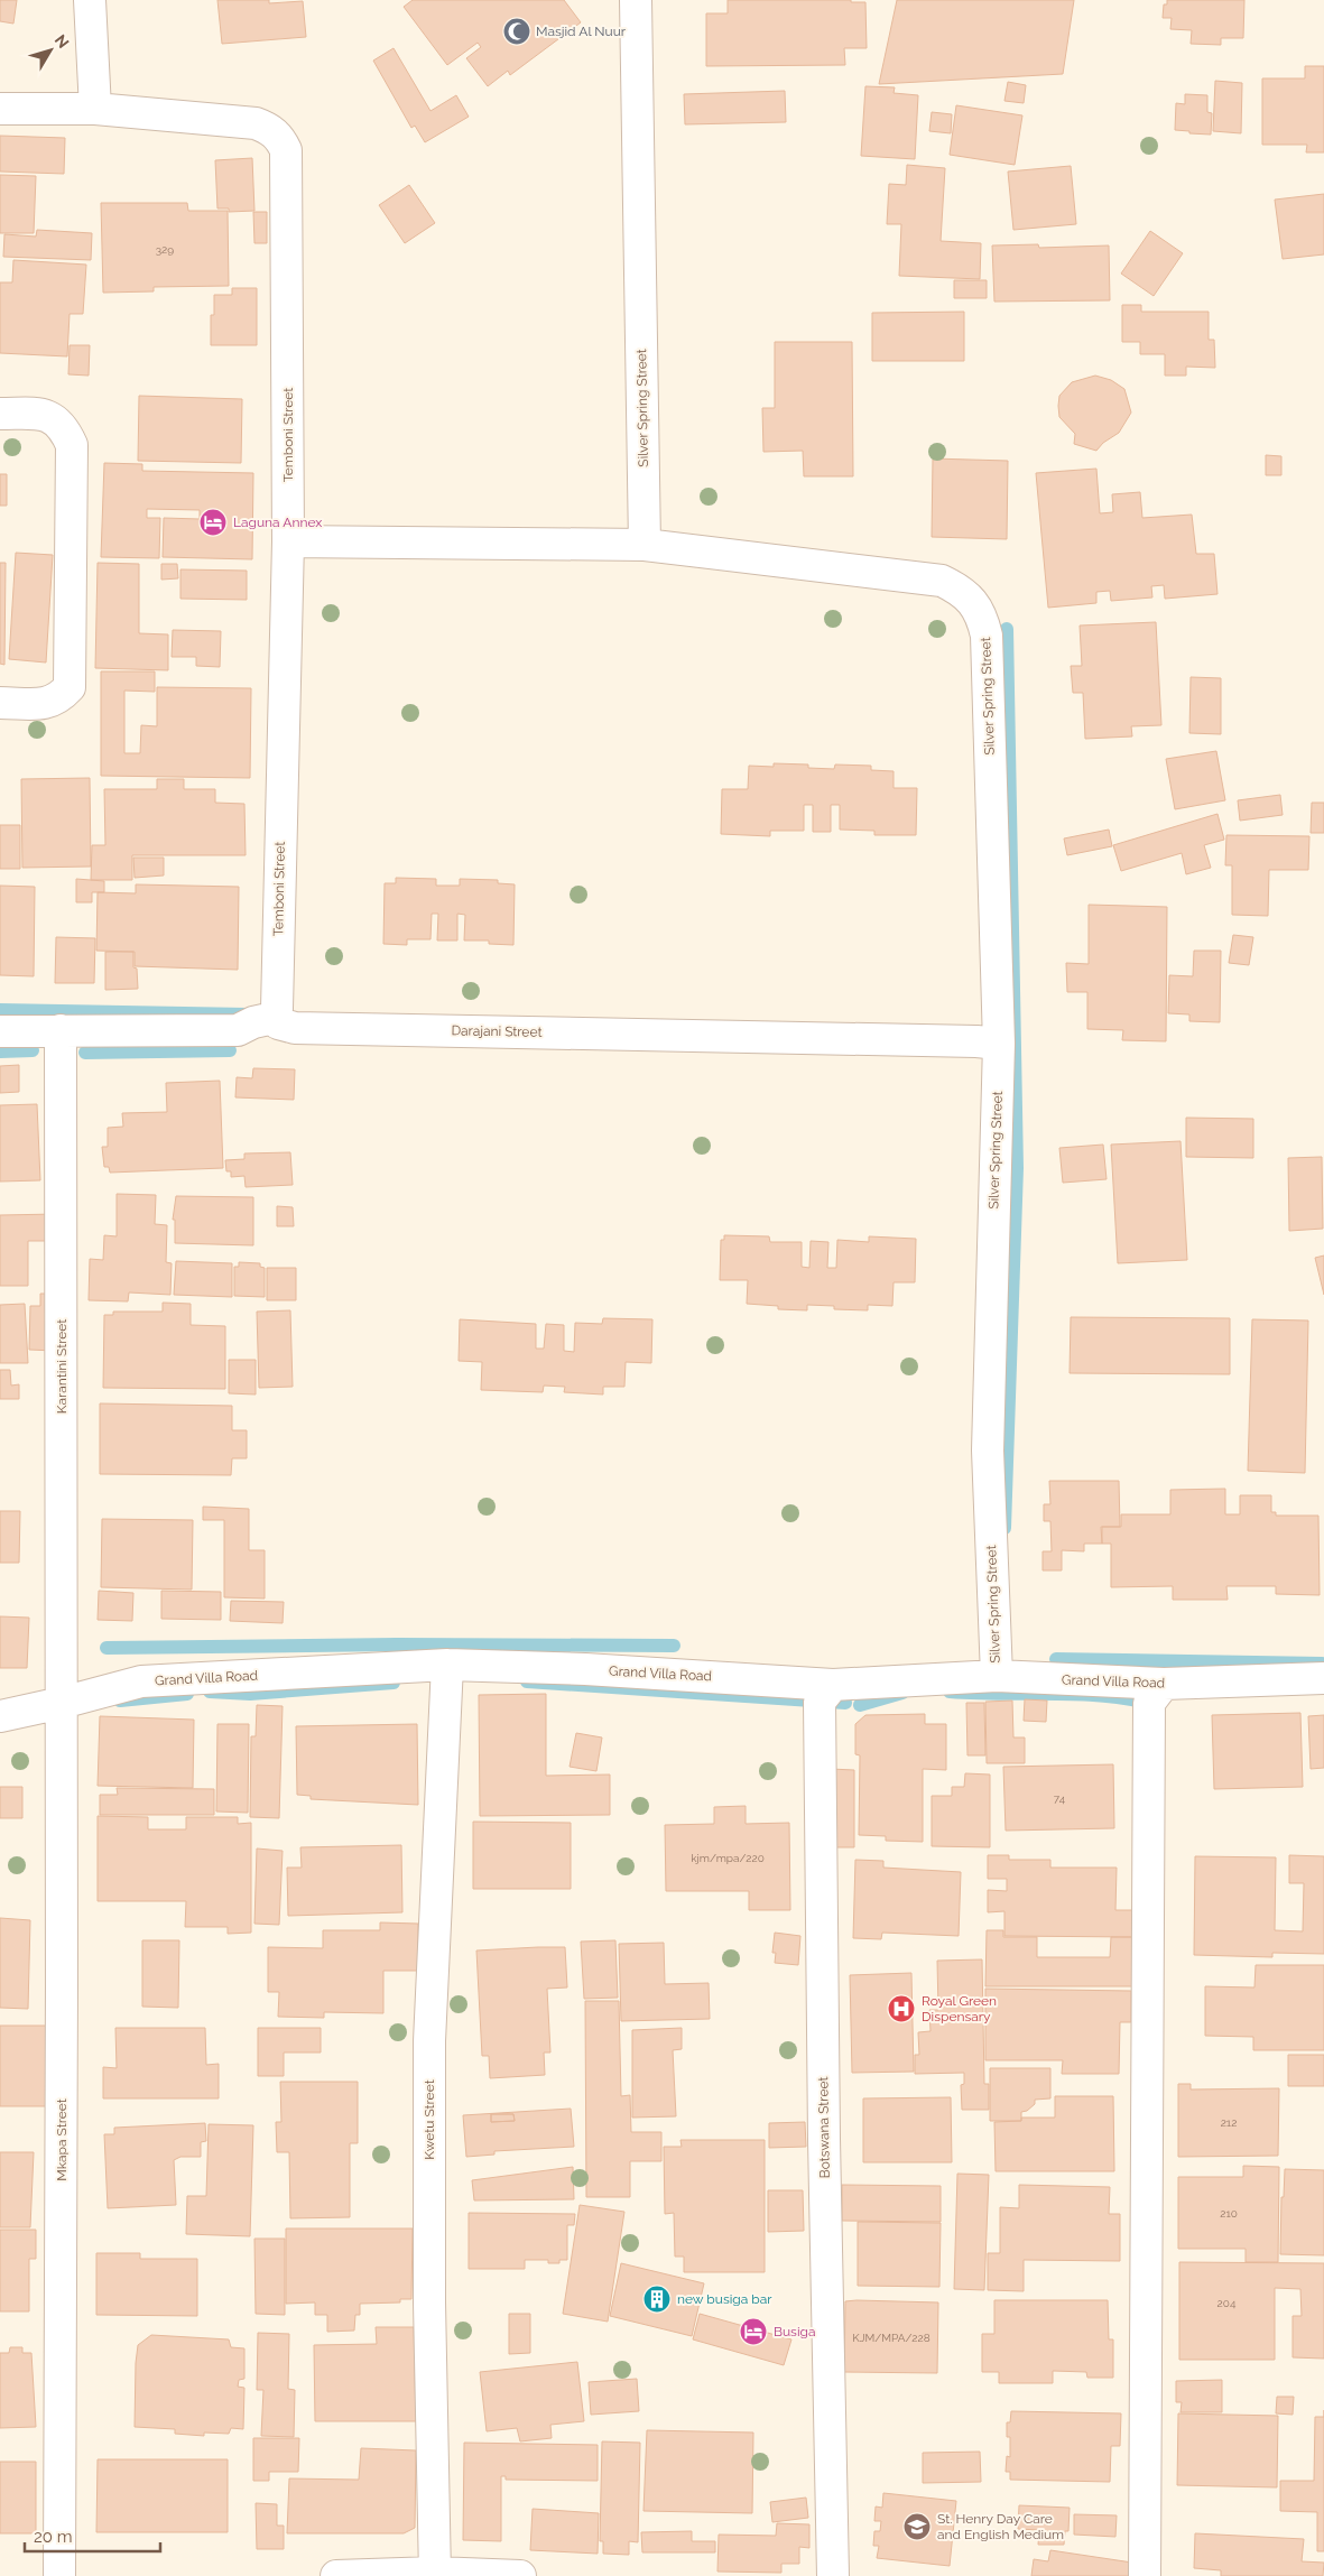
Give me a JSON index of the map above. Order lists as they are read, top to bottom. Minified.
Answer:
{"streets":{"street":["Silver Spring Street","Temboni Street","Darajani Street","Karantini Street","Grand Villa Road","Kwetu Street","Botswana Street","Mkapa Street"]},"crossings":[["Silver Spring Street","Darajani Street"],["Silver Spring Street","Grand Villa Road"],["Temboni Street","Darajani Street"],["Karantini Street","Grand Villa Road"],["Karantini Street","Mkapa Street"],["Grand Villa Road","Kwetu Street"],["Grand Villa Road","Botswana Street"],["Grand Villa Road","Mkapa Street"]],"places":{"mosque":["Masjid Al Nuur"],"hotel":["Laguna Annex","Busiga"],"hospital":["Royal Green Dispensary"],"building":["new busiga bar"],"school or university":["St. Henry Day Care and English Medium"]},"house_numbers":["329","74","kjm/mpa/220","212","210","204","KJM/MPA/228"],"scale_bar":"20 m","north":"top right"}
